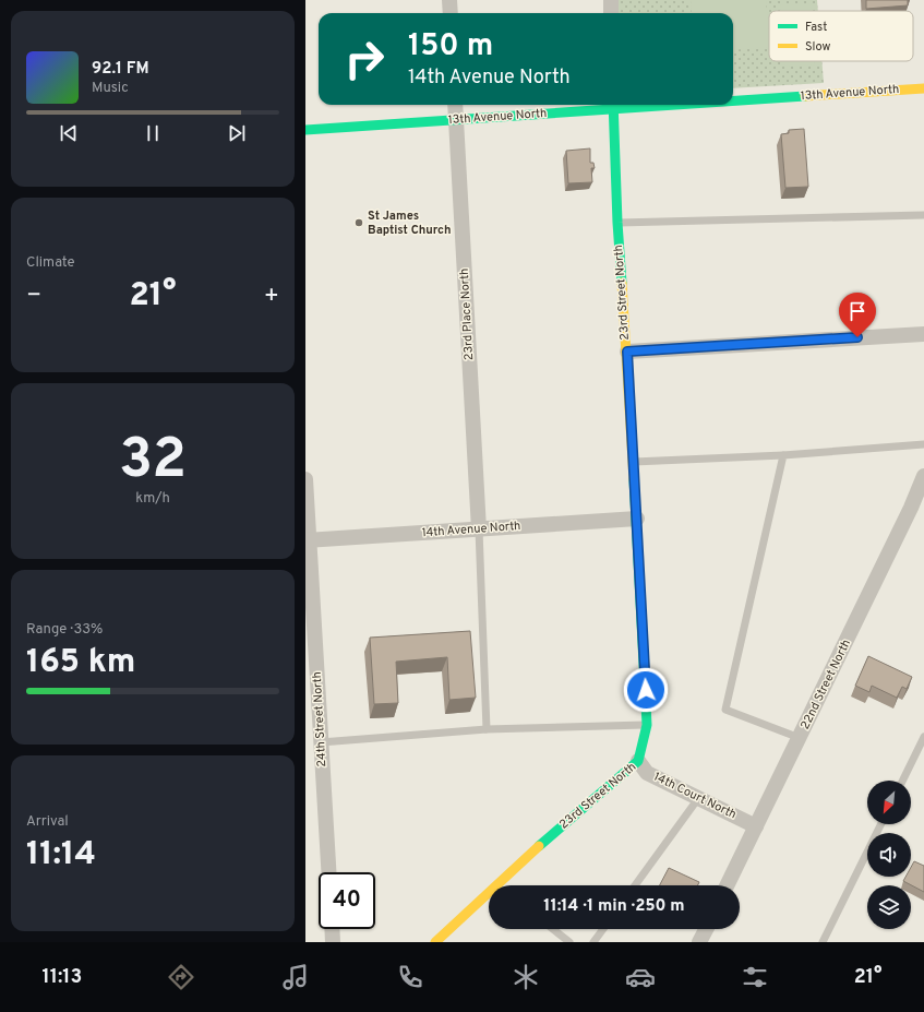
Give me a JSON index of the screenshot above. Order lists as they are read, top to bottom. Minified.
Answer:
{"streets":{"street":["13th Avenue North","23rd Street North","23rd Place North","14th Avenue North","22nd Street North","24th Street North","14th Court North"]},"crossings":[["13th Avenue North","23rd Street North"],["13th Avenue North","23rd Place North"],["23rd Street North","14th Avenue North"],["23rd Street North","14th Court North"],["23rd Place North","14th Avenue North"],["14th Avenue North","24th Street North"],["22nd Street North","14th Court North"]],"places":["St James Baptist Church"],"legend":["Fast","Slow"],"north":"bottom left","page":{"turn":["150 m","14th Avenue North"],"song":["92.1 FM","Music"],"tile":["Climate",["32","km/h"],["Range · 33%","165 km"],["Arrival","11:14"]],"heat":["−","21°","+"],"limit":"40","trip":"11:14 · 1 min · 250 m","tabs":["11:13","21°"]}}
